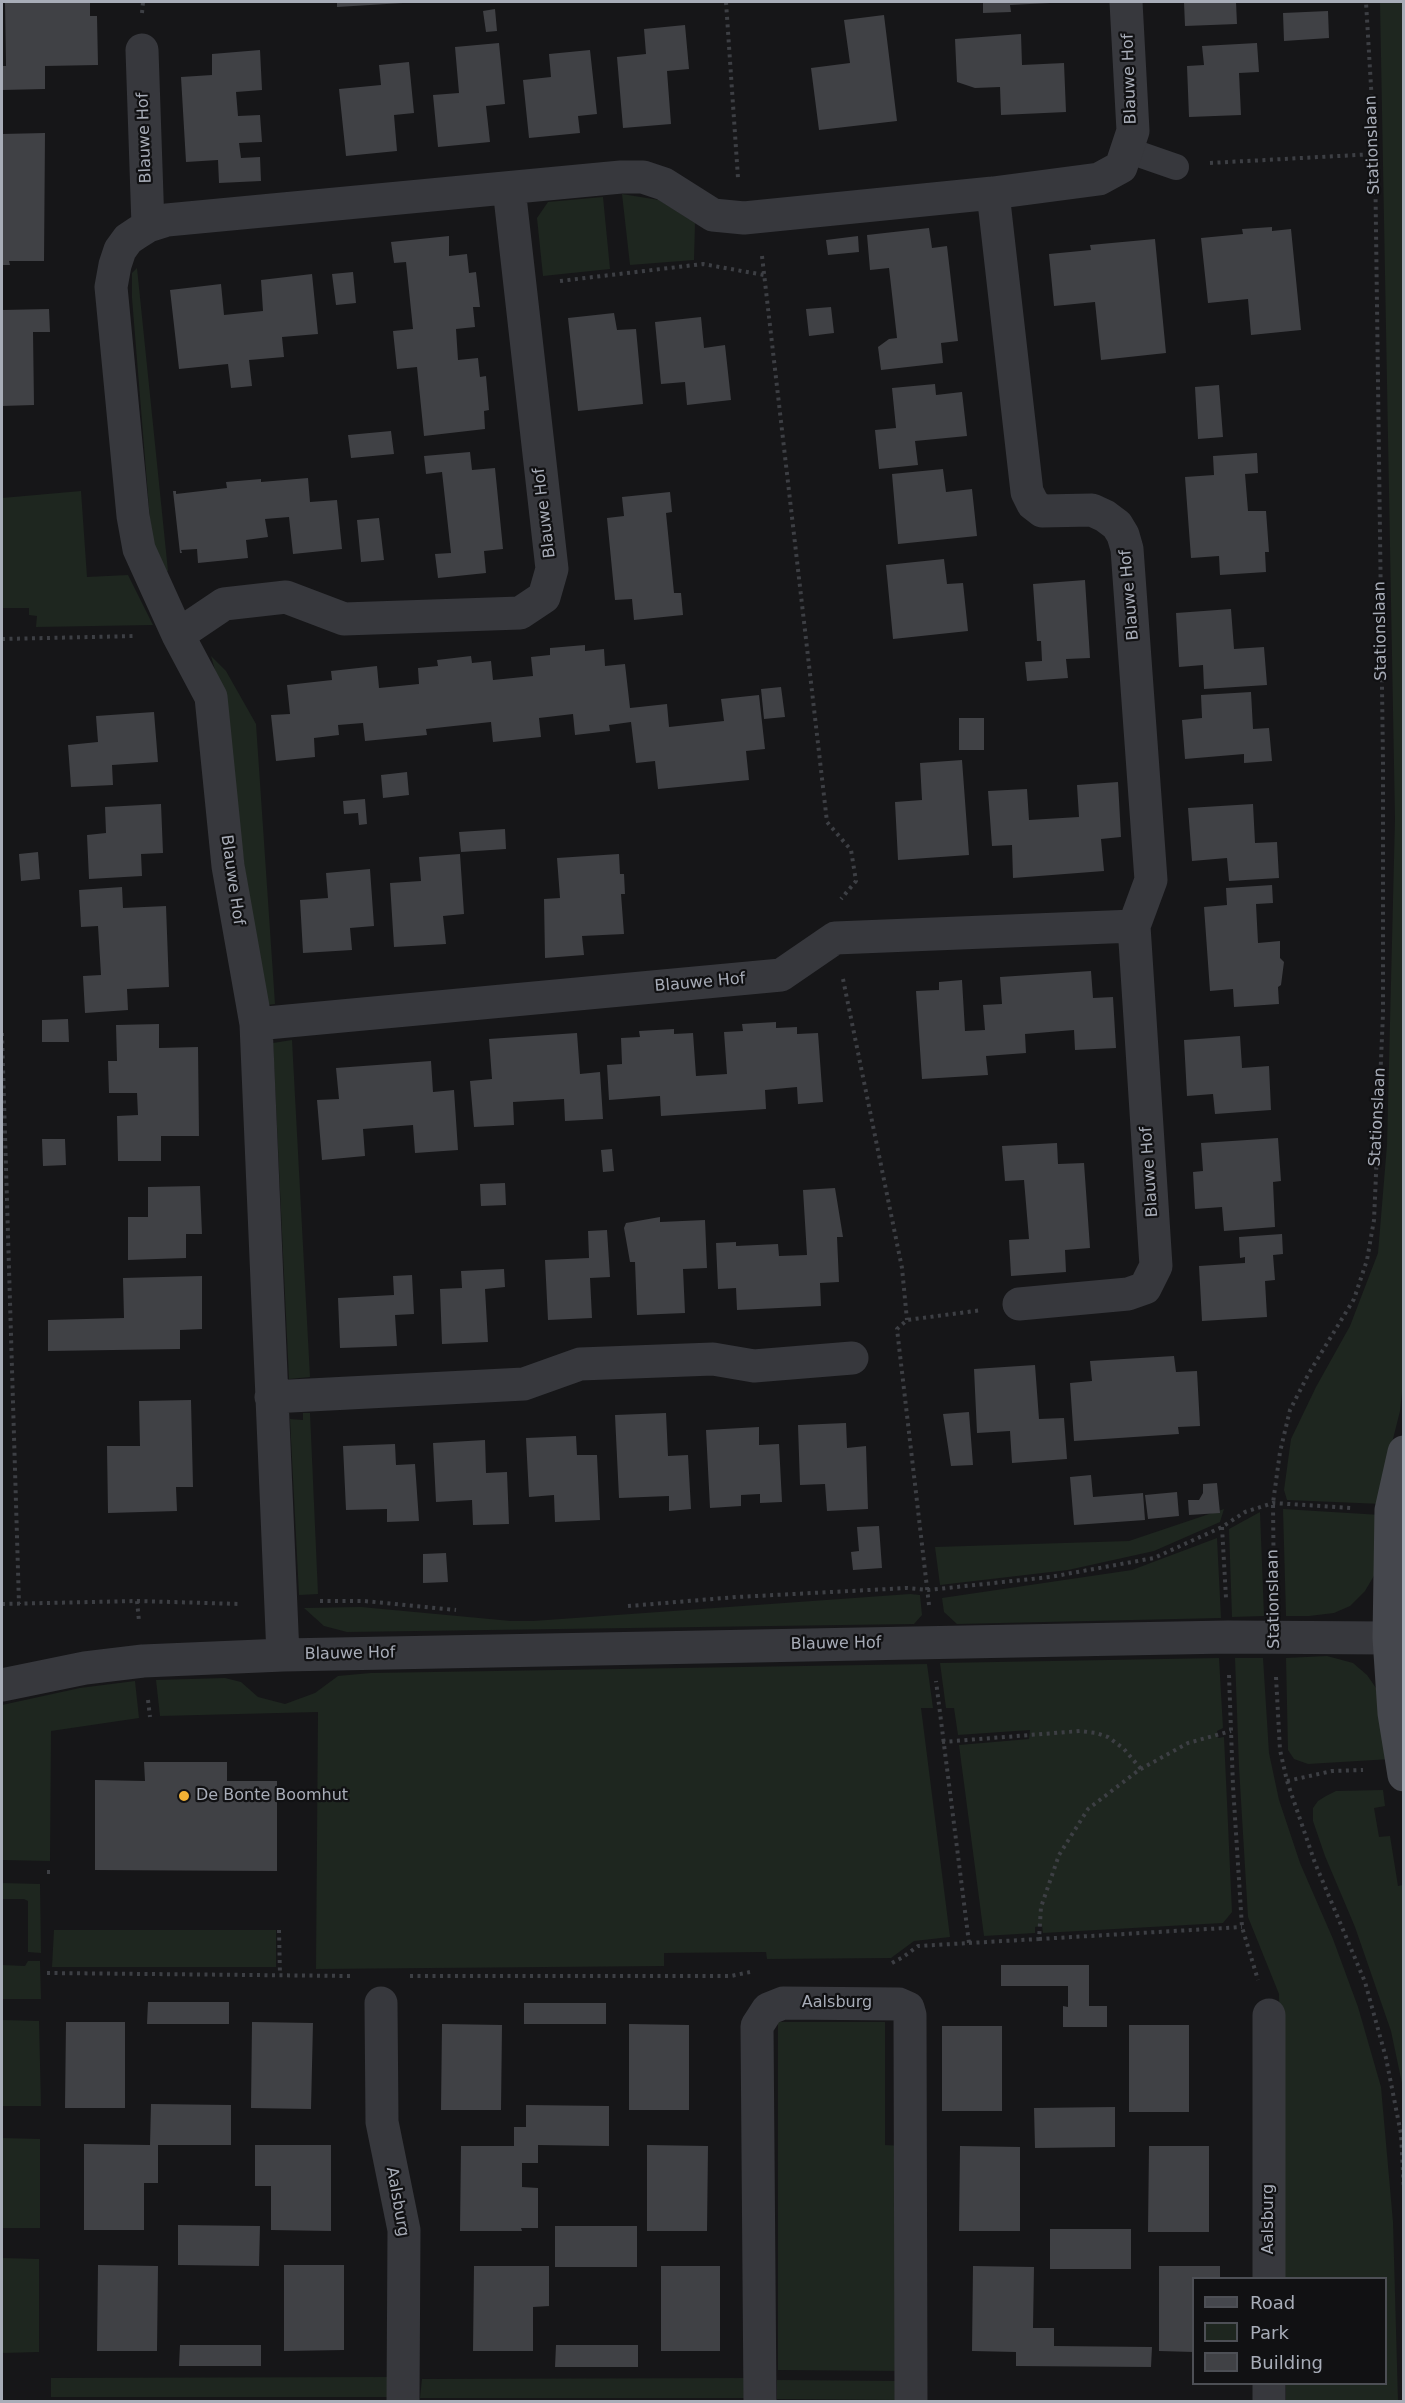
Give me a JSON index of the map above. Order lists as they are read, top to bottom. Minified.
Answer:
{"streets":{"street":["Blauwe Hof","Aalsburg"],"path":["Stationslaan"]},"crossings":[["Blauwe Hof","Stationslaan"]],"places":["De Bonte Boomhut"],"legend":["Road","Park","Building"]}
